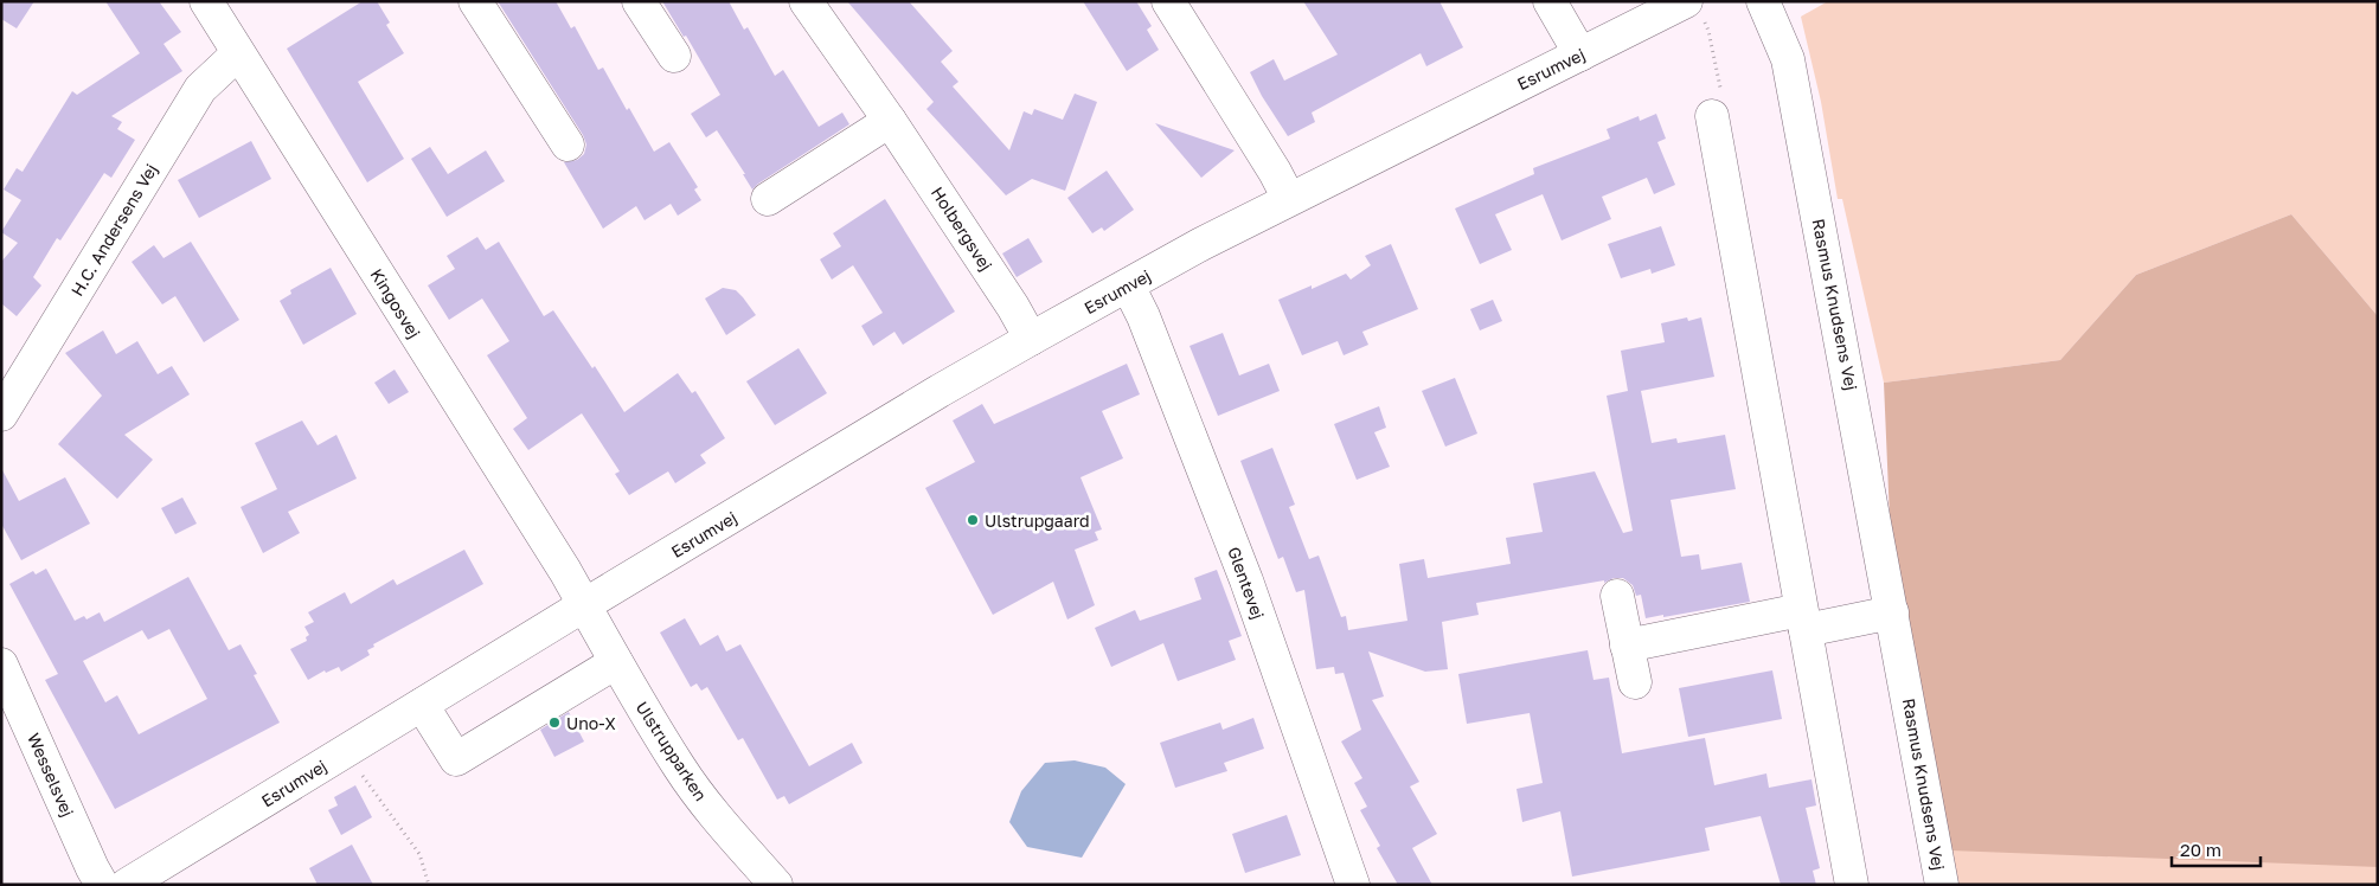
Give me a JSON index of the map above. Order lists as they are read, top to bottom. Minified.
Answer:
{"streets":{"street":["Esrumvej","Holbergsvej","H.C. Andersens Vej","Kingosvej","Rasmus Knudsens Vej","Glentevej","Ulstrupparken","Wesselsvej"]},"crossings":[["Esrumvej","Holbergsvej"],["Esrumvej","Kingosvej"],["Esrumvej","Glentevej"],["Esrumvej","Ulstrupparken"],["H.C. Andersens Vej","Kingosvej"],["Kingosvej","Ulstrupparken"]],"places":["Ulstrupgaard","Uno-X"],"scale_bar":"20 m"}
